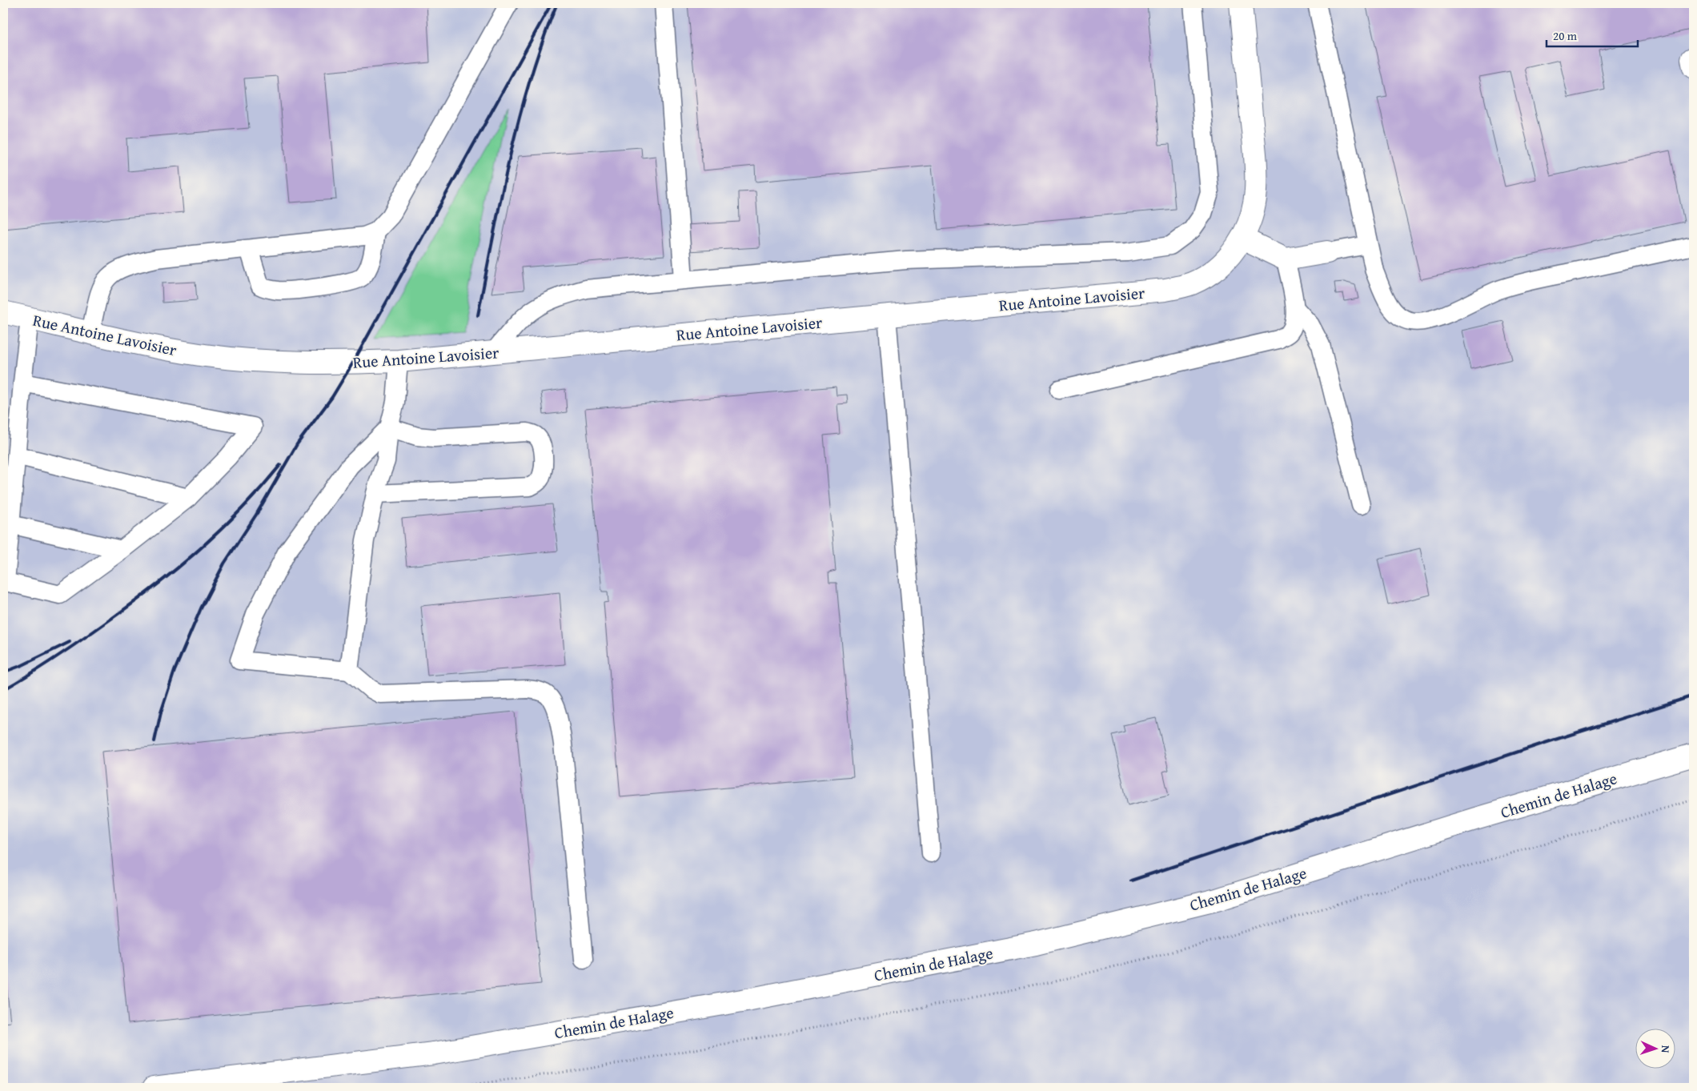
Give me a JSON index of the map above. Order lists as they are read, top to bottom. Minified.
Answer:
{"streets":{"street":["Rue Antoine Lavoisier","Chemin de Halage"]},"scale_bar":"20 m","north":"right"}
